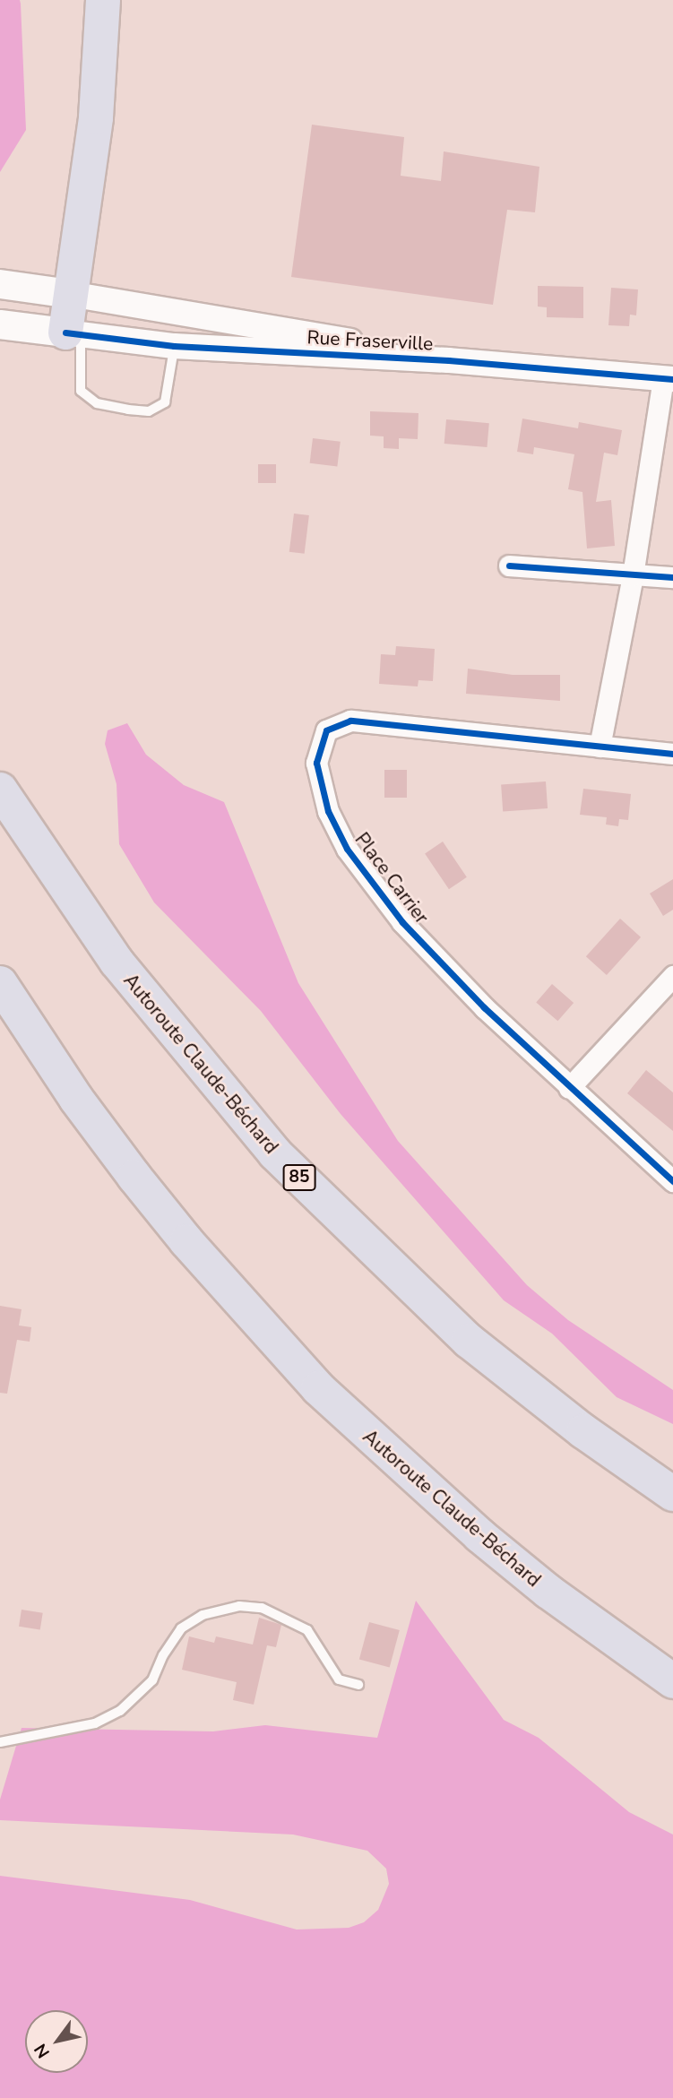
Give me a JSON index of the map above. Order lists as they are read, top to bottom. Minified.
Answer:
{"streets":{"highway":["Autoroute Claude-Béchard","85"],"main road":["Rue Fraserville"],"street":["Place Carrier"]},"north":"bottom left"}
